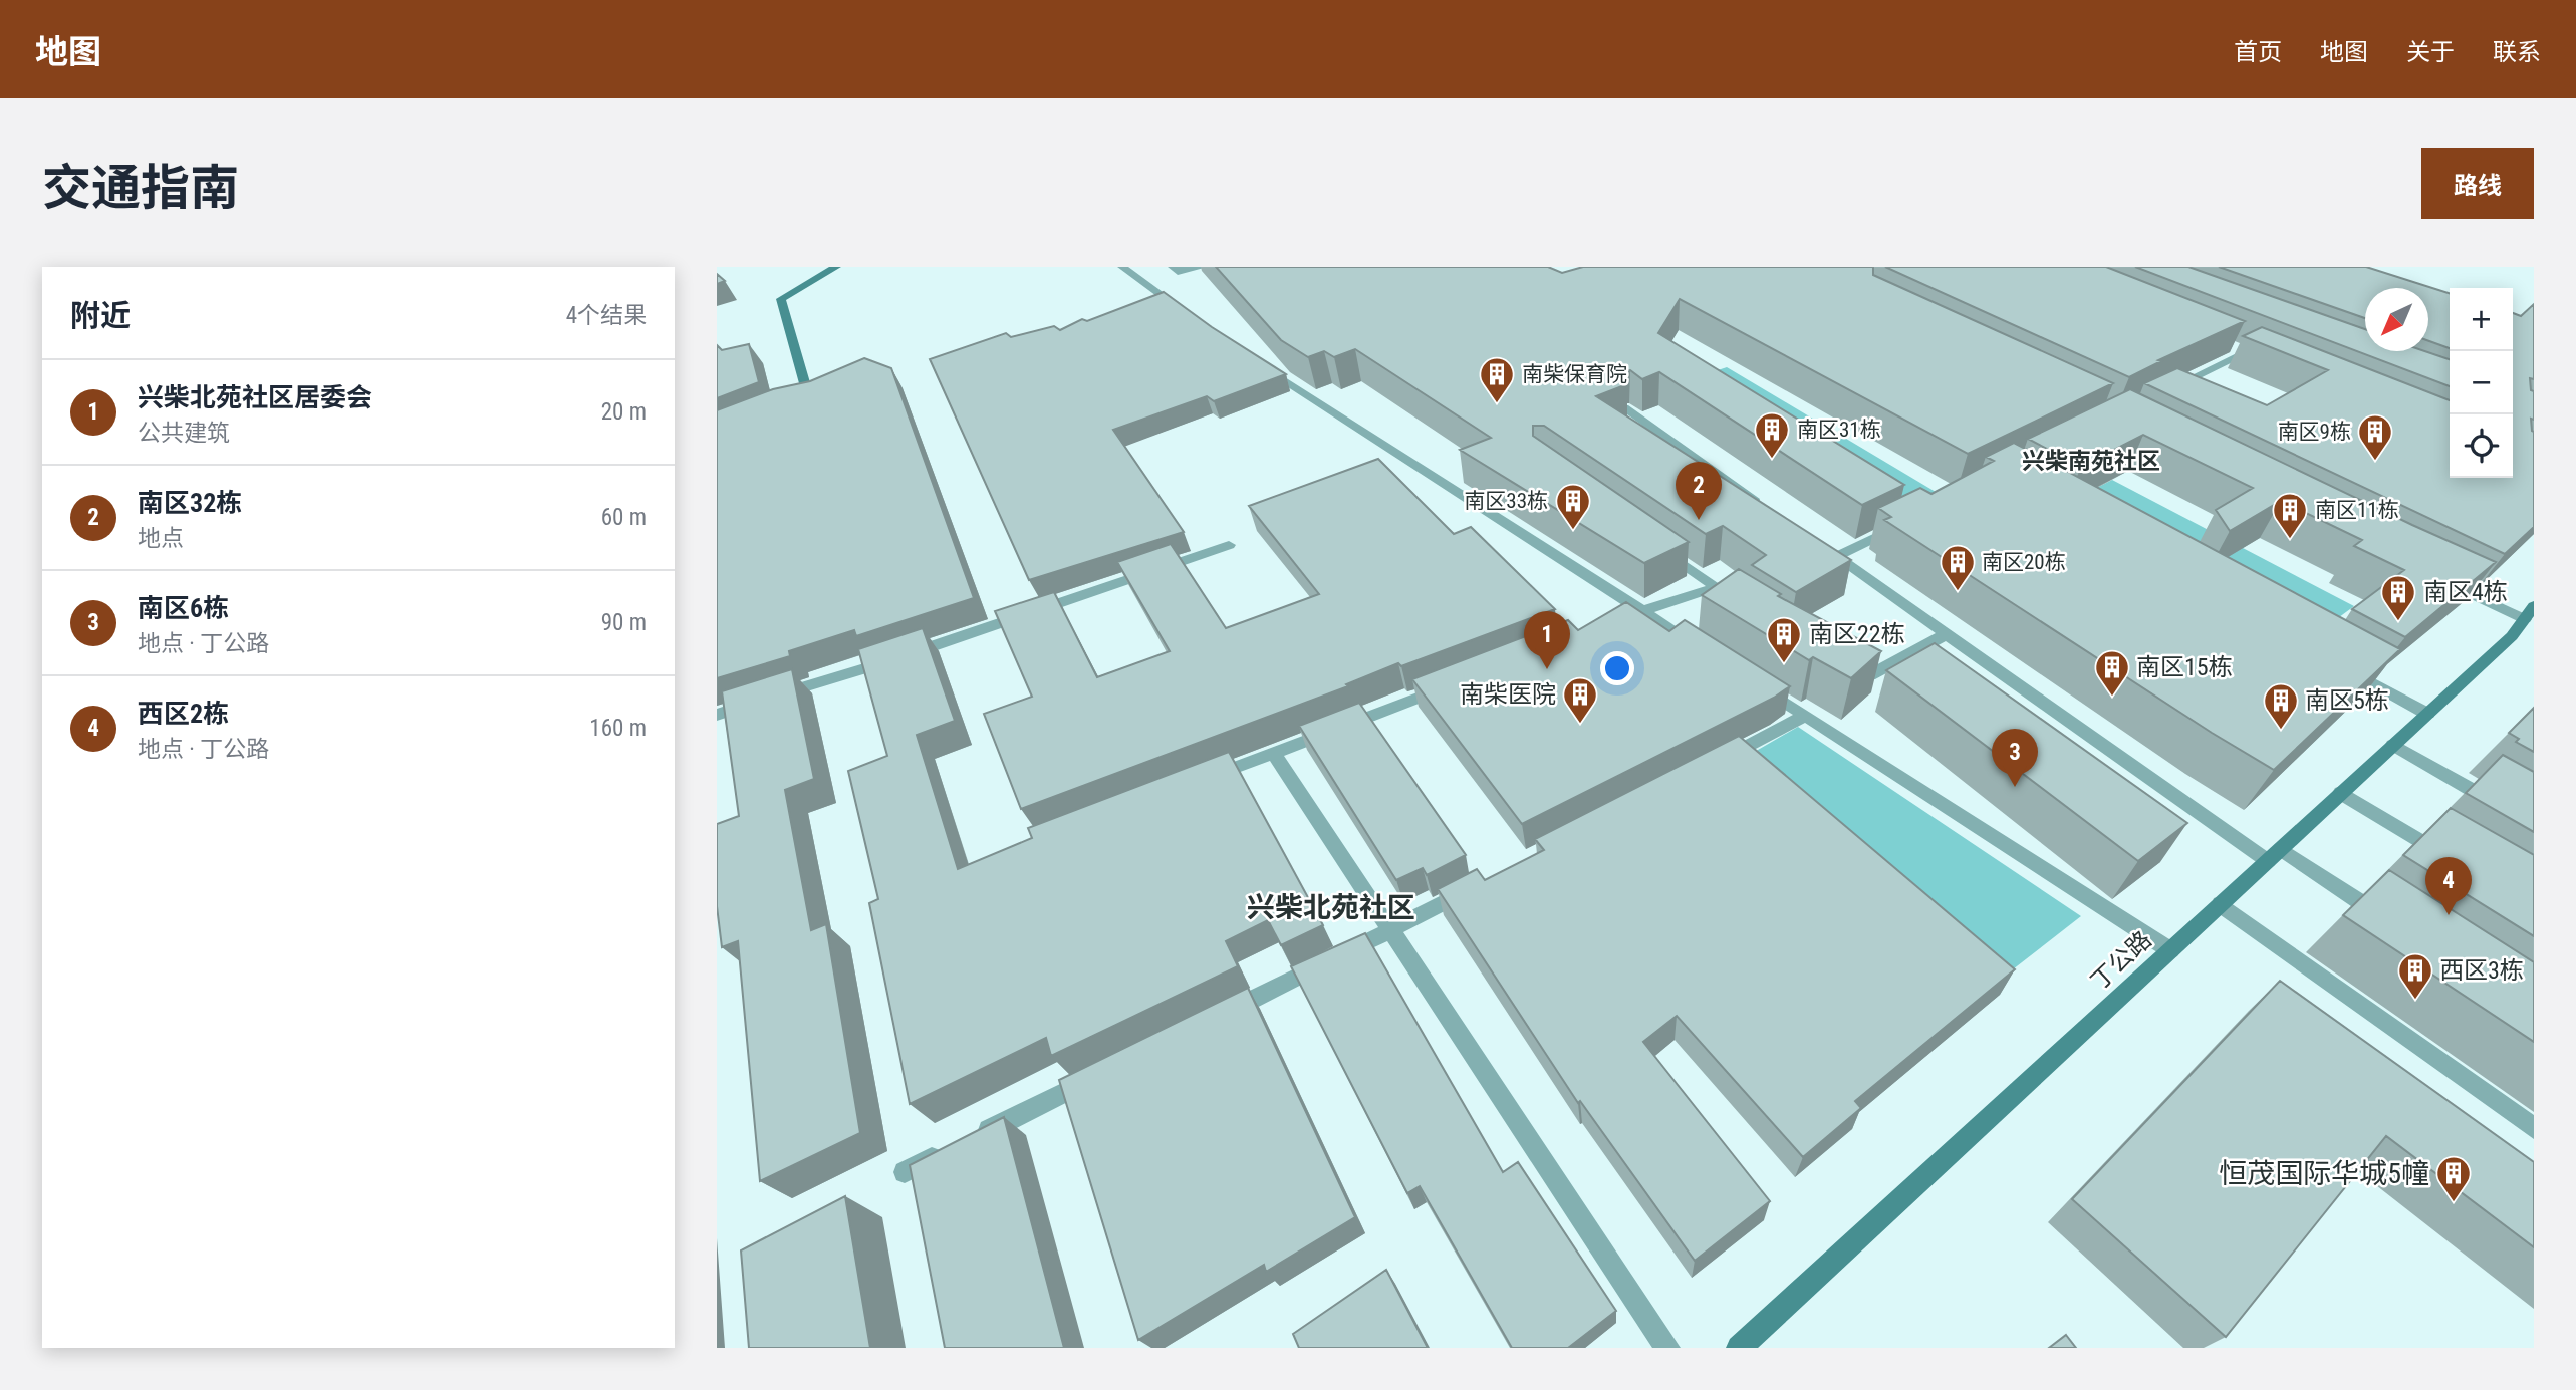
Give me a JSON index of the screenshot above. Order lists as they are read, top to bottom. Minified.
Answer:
{"streets":{"street":["丁公路"]},"districts":["兴柴南苑社区","兴柴北苑社区"],"places":{"building":["南柴保育院","南区31栋","南区9栋","南区33栋","南区11栋","南区20栋","南区4栋","南区22栋","南区15栋","南柴医院","南区5栋","西区3栋","恒茂国际华城5幢"]},"north":"bottom left","page":{"header":"地图","nav":["首页","地图","关于","联系"],"title":"交通指南","buttons":"路线","heading":["附近","4个结果"],"map_buttons":["+","−"],"list":[{"mark":"1","name":"兴柴北苑社区居委会","note":"公共建筑","value":"20 m"},{"mark":"2","name":"南区32栋","note":"地点","value":"60 m"},{"mark":"3","name":"南区6栋","note":"地点 · 丁公路","value":"90 m"},{"mark":"4","name":"西区2栋","note":"地点 · 丁公路","value":"160 m"}],"pins":["2","1","3","4"]}}
